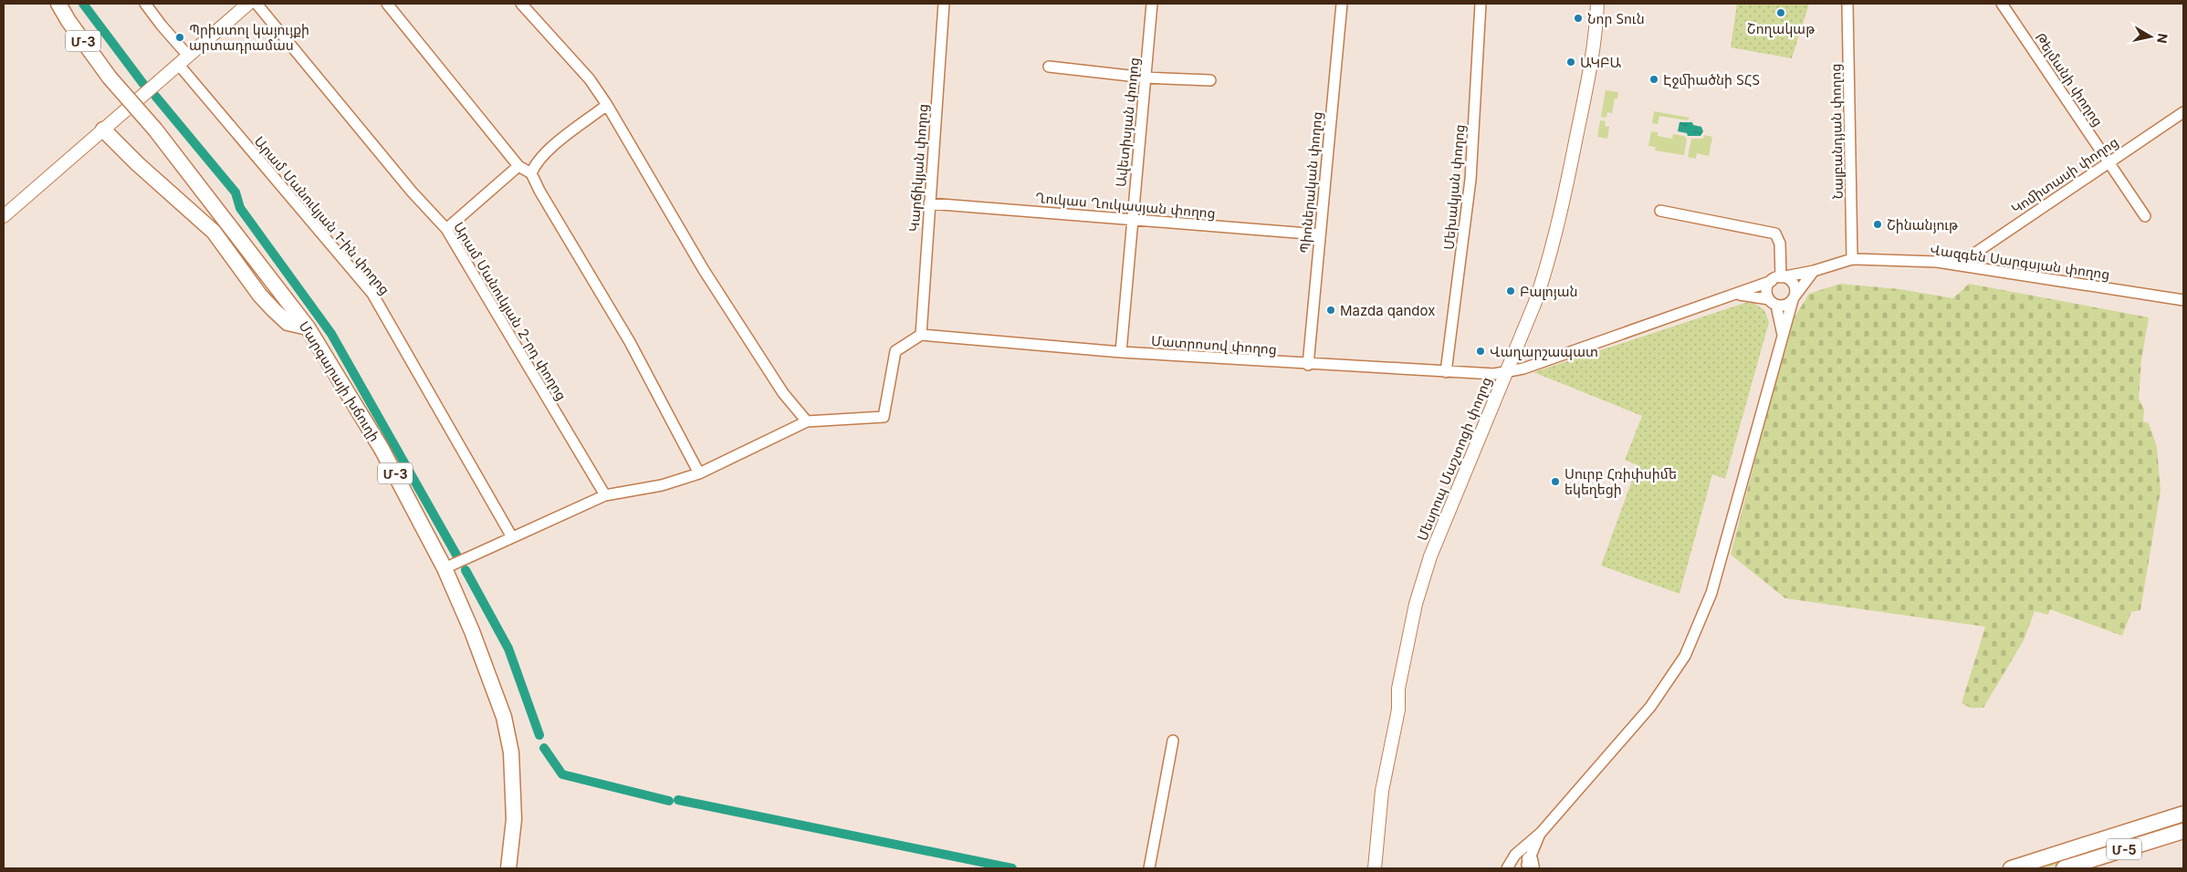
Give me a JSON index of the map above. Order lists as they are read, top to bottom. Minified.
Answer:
{"streets":{"highway":["Մ-3","Մարգարայի խճուղի","Մ-5"],"main road":["Մեսրոպ Մաշտոցի փողոց"],"street":["Թելմանի փողոց","Ավետիսյան փողոց","Նալբանդյան փողոց","Կարճիկյան փողոց","Կոմիտասի փողոց","Պիոներական փողոց","Մեխակյան փողոց","Ղուկաս Ղուկասյան փողոց","Արամ Մանուկյան 1-ին փողոց","Վազգեն Սարգսյան փողոց","Արամ Մանուկյան 2-րդ փողոց","Մատրոսով փողոց"]},"crossings":[["Թելմանի փողոց","Կոմիտասի փողոց"],["Ավետիսյան փողոց","Ղուկաս Ղուկասյան փողոց"],["Ավետիսյան փողոց","Մատրոսով փողոց"],["Նալբանդյան փողոց","Վազգեն Սարգսյան փողոց"],["Կարճիկյան փողոց","Ղուկաս Ղուկասյան փողոց"],["Կարճիկյան փողոց","Մատրոսով փողոց"],["Կոմիտասի փողոց","Վազգեն Սարգսյան փողոց"],["Պիոներական փողոց","Ղուկաս Ղուկասյան փողոց"],["Պիոներական փողոց","Մատրոսով փողոց"],["Մեխակյան փողոց","Մատրոսով փողոց"],["Վազգեն Սարգսյան փողոց","Մատրոսով փողոց"],["Մատրոսով փողոց","Մեսրոպ Մաշտոցի փողոց"]],"places":["Շողակաթ","Նոր Տուն","Պրիստոլ կայույքի արտադրամաս","ԱԿԲԱ","Էջմիածնի ՏՀՏ","Շինանյութ","Բալոյան","Mazda qandox","Վաղարշապատ","Սուրբ Հռիփսիմե եկեղեցի"],"north":"right"}
